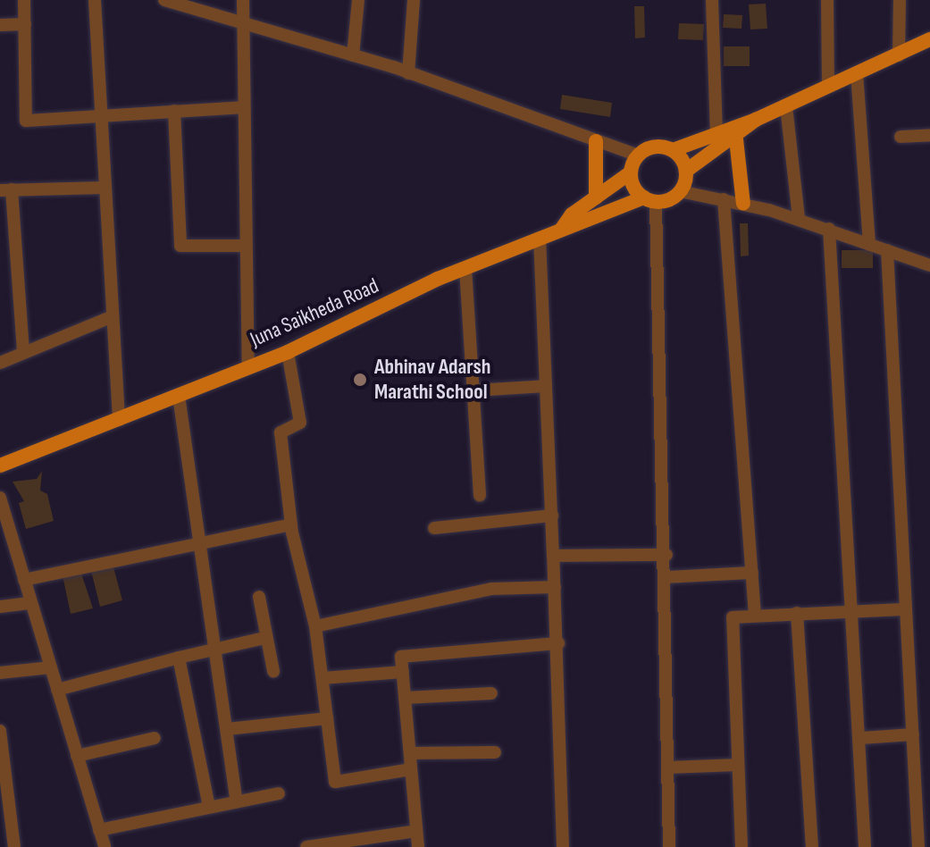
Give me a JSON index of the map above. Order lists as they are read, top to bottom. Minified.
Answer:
{"streets":{"main road":["Juna Saikheda Road"]},"places":["Abhinav Adarsh Marathi School"]}
